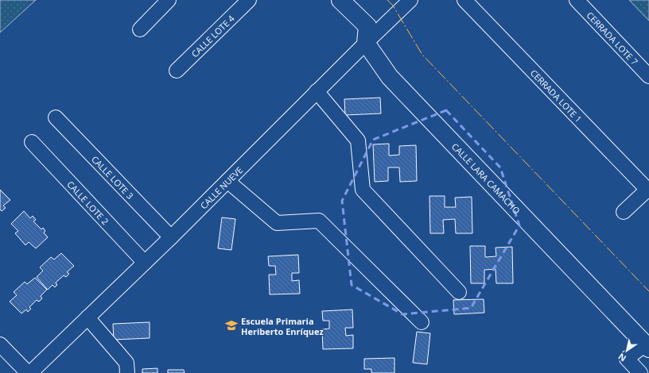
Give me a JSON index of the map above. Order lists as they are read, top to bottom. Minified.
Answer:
{"streets":{"main road":["CALLE LARA CAMACHO"],"street":["CALLE LOTE 4","CERRADA LOTE 7","CERRADA LOTE 1","CALLE LOTE 3","CALLE NUEVE","CALLE LOTE 2"]},"crossings":[["CALLE LOTE 3","CALLE NUEVE"],["CALLE LARA CAMACHO","CALLE NUEVE"],["CALLE NUEVE","CALLE LOTE 2"]],"places":{"school or university":["Escuela Primaria Heriberto Enríquez"]},"north":"bottom left"}
